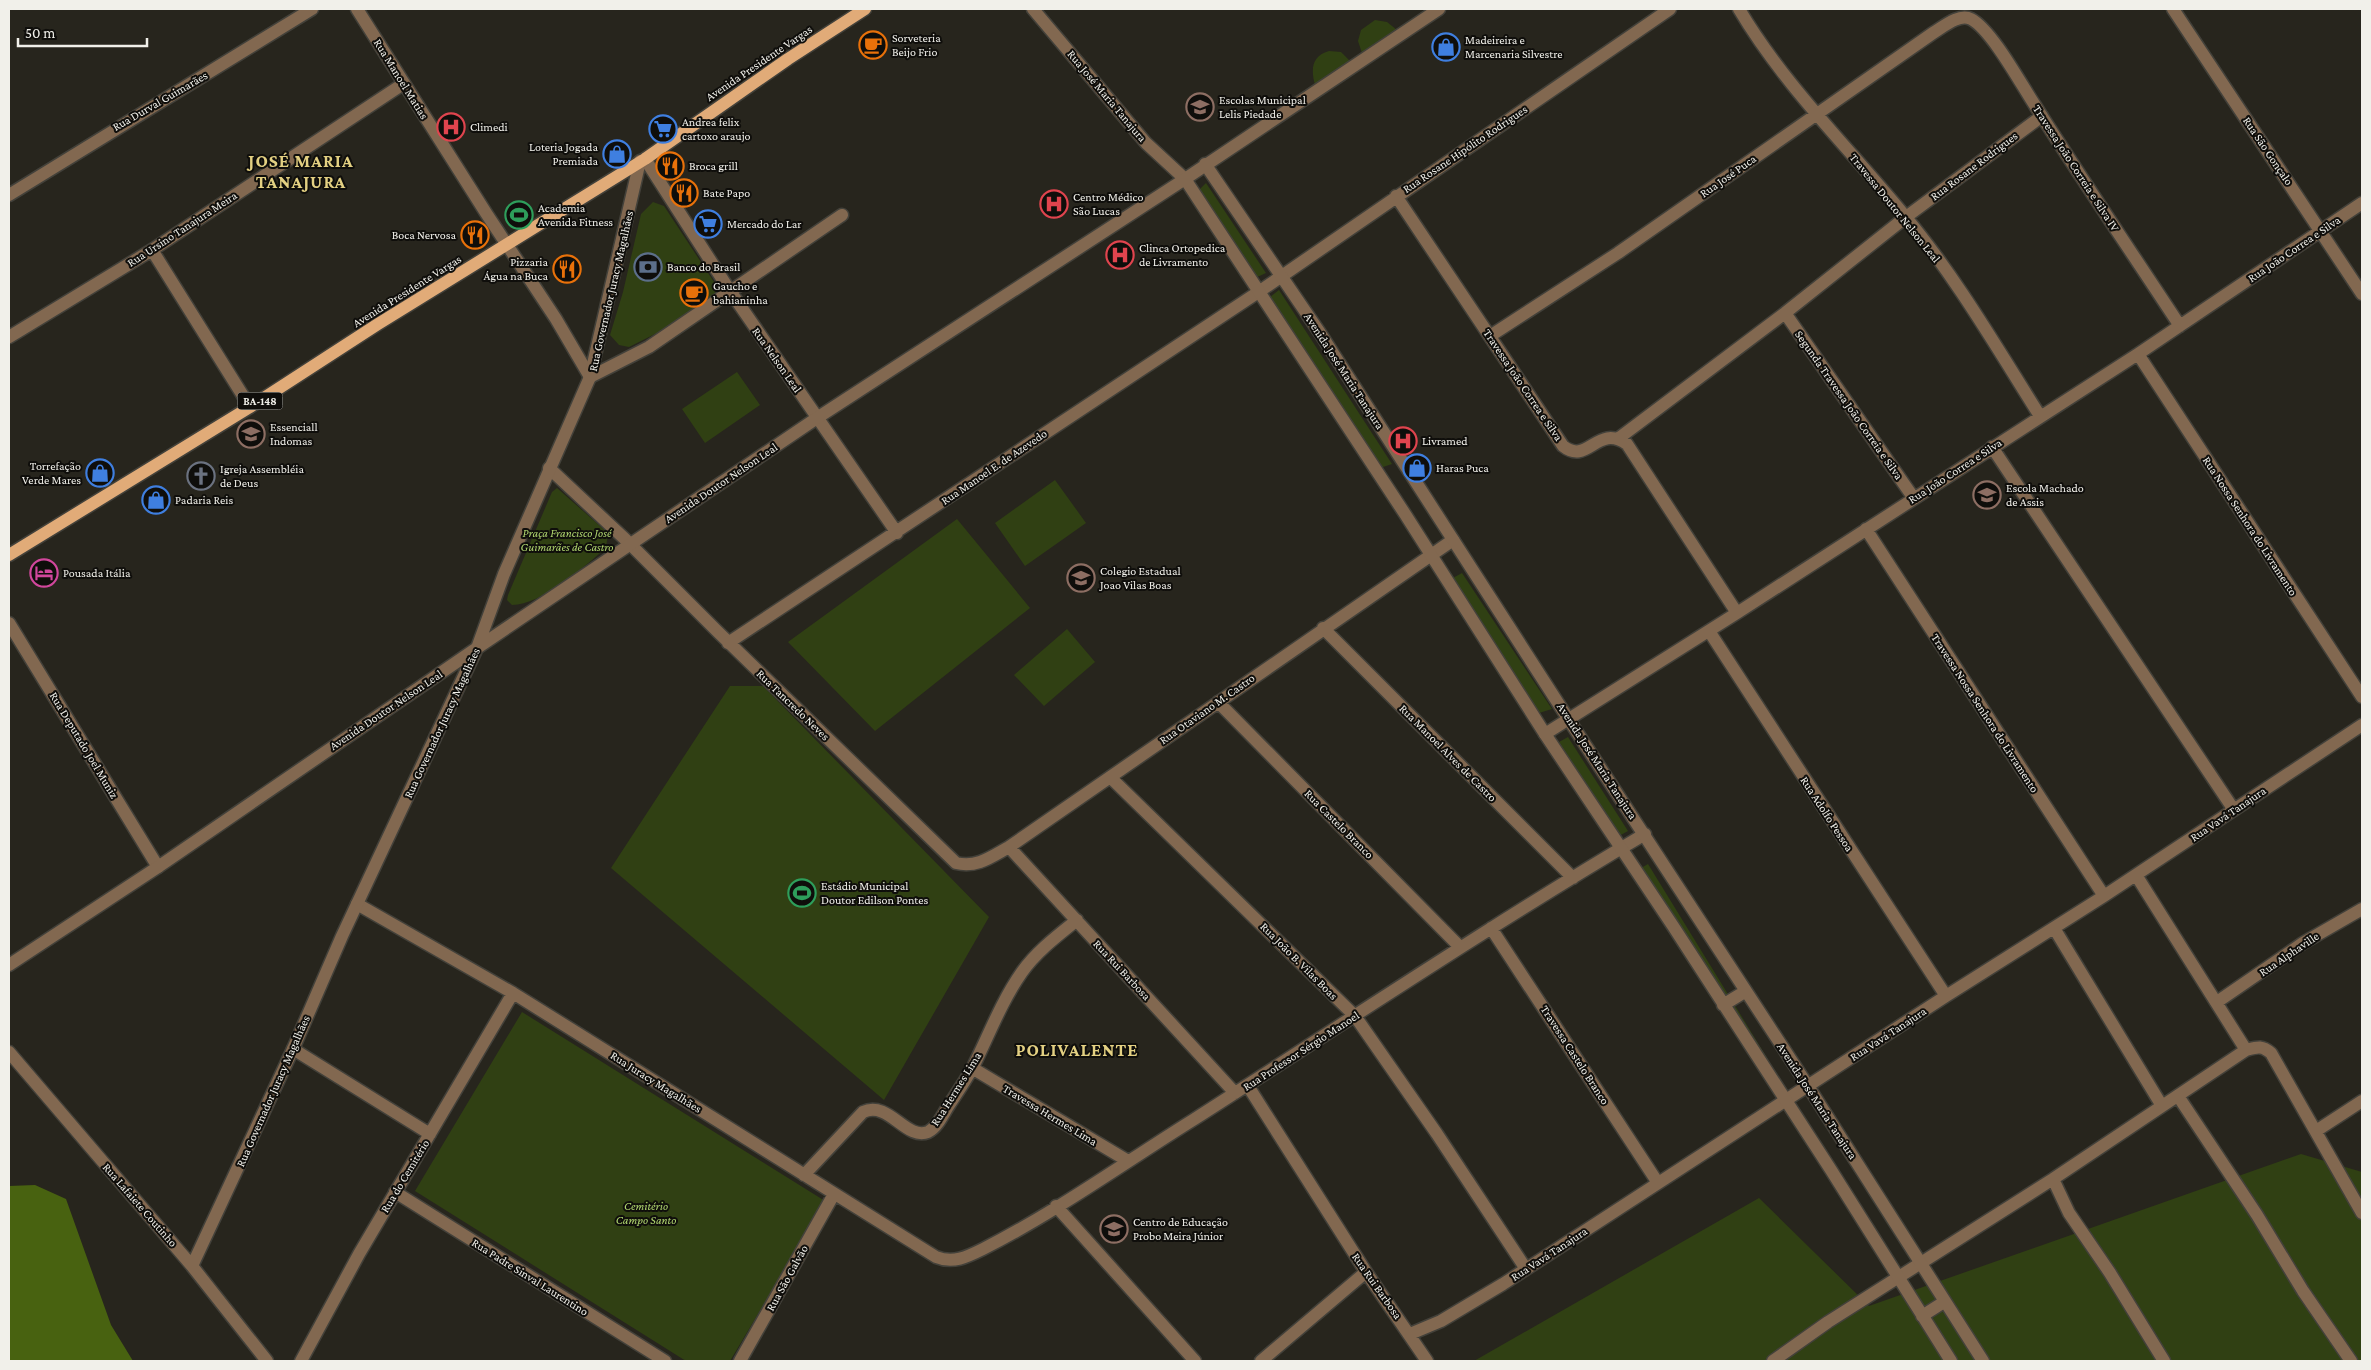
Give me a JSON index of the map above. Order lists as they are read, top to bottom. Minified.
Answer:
{"streets":{"main road":["Avenida Presidente Vargas","BA-148"],"street":["Rua Manoel Matias","Rua José Maria Tanajura","Rua Durval Guimarães","Rua Rosane Hipólito Rodrigues","Rua São Gonçalo","Rua Rosane Rodrigues","Travessa João Correia e Silva IV","Rua José Puca","Travessa Doutor Nelson Leal","Rua Ursino Tanajura Meira","Rua João Correa e Silva","Rua Governador Juracy Magalhães","Rua Nelson Leal","Avenida José Maria Tanajura","Travessa João Correa e Silva","Segunda Travessa João Correia e Silva","Rua Manoel E. de Azevedo","Avenida Doutor Nelson Leal","Rua Nossa Senhora do Livramento","Rua Tancredo Neves","Rua Otaviano M. Castro","Travessa Nossa Senhora do Livramento","Rua Deputado Joel Muniz","Rua Manoel Alves de Castro","Rua Adolfo Pessoa","Rua Vavá Tanajura","Rua Castelo Branco","Rua Alphaville","Rua João B. Vilas Boas","Rua Rui Barbosa","Rua Professor Sérgio Manoel","Travessa Castelo Branco","Rua Juracy Magalhães","Rua Hermes Lima","Travessa Hermes Lima","Rua do Cemitério","Rua Lafaiete Coutinho","Rua Padre Sinval Laurentino","Rua São Galvão"]},"crossings":[["Avenida Presidente Vargas","Rua Manoel Matias"],["Avenida Presidente Vargas","Rua Governador Juracy Magalhães"],["Avenida Presidente Vargas","Rua Nelson Leal"],["Rua Manoel Matias","Rua Ursino Tanajura Meira"],["Rua Manoel Matias","Rua Governador Juracy Magalhães"],["Rua José Maria Tanajura","Avenida José Maria Tanajura"],["Rua José Maria Tanajura","Avenida Doutor Nelson Leal"],["Rua Rosane Hipólito Rodrigues","Avenida José Maria Tanajura"],["Rua Rosane Hipólito Rodrigues","Travessa João Correa e Silva"],["Rua Rosane Hipólito Rodrigues","Rua Manoel E. de Azevedo"],["Rua São Gonçalo","Rua João Correa e Silva"],["Rua Rosane Rodrigues","Travessa João Correia e Silva IV"],["Rua Rosane Rodrigues","Travessa Doutor Nelson Leal"],["Rua Rosane Rodrigues","Travessa João Correa e Silva"],["Rua Rosane Rodrigues","Segunda Travessa João Correia e Silva"],["Travessa João Correia e Silva IV","Rua José Puca"],["Travessa João Correia e Silva IV","Rua João Correa e Silva"],["Rua José Puca","Travessa Doutor Nelson Leal"],["Rua José Puca","Travessa João Correa e Silva"],["Travessa Doutor Nelson Leal","Rua João Correa e Silva"],["Rua João Correa e Silva","Avenida José Maria Tanajura"],["Rua João Correa e Silva","Segunda Travessa João Correia e Silva"],["Rua João Correa e Silva","Rua Nossa Senhora do Livramento"],["Rua João Correa e Silva","Travessa Nossa Senhora do Livramento"],["Rua João Correa e Silva","Rua Adolfo Pessoa"],["Rua Governador Juracy Magalhães","Rua Nelson Leal"],["Rua Governador Juracy Magalhães","Avenida Doutor Nelson Leal"],["Rua Governador Juracy Magalhães","Rua Tancredo Neves"],["Rua Governador Juracy Magalhães","Rua Juracy Magalhães"],["Rua Governador Juracy Magalhães","Rua Lafaiete Coutinho"],["Rua Nelson Leal","Rua Manoel E. de Azevedo"],["Rua Nelson Leal","Avenida Doutor Nelson Leal"],["Avenida José Maria Tanajura","Rua Manoel E. de Azevedo"],["Avenida José Maria Tanajura","Avenida Doutor Nelson Leal"],["Avenida José Maria Tanajura","Rua Otaviano M. Castro"],["Avenida José Maria Tanajura","Rua Vavá Tanajura"],["Avenida José Maria Tanajura","Rua Professor Sérgio Manoel"],["Rua Manoel E. de Azevedo","Rua Tancredo Neves"],["Avenida Doutor Nelson Leal","Rua Tancredo Neves"],["Avenida Doutor Nelson Leal","Rua Deputado Joel Muniz"],["Rua Tancredo Neves","Rua Otaviano M. Castro"],["Rua Otaviano M. Castro","Rua Manoel Alves de Castro"],["Rua Otaviano M. Castro","Rua Castelo Branco"],["Rua Otaviano M. Castro","Rua João B. Vilas Boas"],["Rua Otaviano M. Castro","Rua Rui Barbosa"],["Travessa Nossa Senhora do Livramento","Rua Vavá Tanajura"],["Rua Manoel Alves de Castro","Rua Professor Sérgio Manoel"],["Rua Adolfo Pessoa","Rua Vavá Tanajura"],["Rua Vavá Tanajura","Rua João B. Vilas Boas"],["Rua Vavá Tanajura","Rua Rui Barbosa"],["Rua Vavá Tanajura","Travessa Castelo Branco"],["Rua Castelo Branco","Rua Professor Sérgio Manoel"],["Rua João B. Vilas Boas","Rua Professor Sérgio Manoel"],["Rua Rui Barbosa","Rua Professor Sérgio Manoel"],["Rua Rui Barbosa","Rua Hermes Lima"],["Rua Professor Sérgio Manoel","Travessa Castelo Branco"],["Rua Professor Sérgio Manoel","Rua Juracy Magalhães"],["Rua Professor Sérgio Manoel","Travessa Hermes Lima"],["Rua Juracy Magalhães","Rua Hermes Lima"],["Rua Juracy Magalhães","Rua do Cemitério"],["Rua Juracy Magalhães","Rua São Galvão"],["Rua Hermes Lima","Travessa Hermes Lima"],["Rua do Cemitério","Rua Padre Sinval Laurentino"]],"districts":["JOSÉ MARIA TANAJURA","POLIVALENTE"],"parks":["Praça Francisco José Guimarães de Castro","Cemitério Campo Santo"],"places":{"cafe":["Sorveteria Beijo Frio","Gaucho e bahianinha"],"shop":["Madeireira e Marcenaria Silvestre","Loteria Jogada Premiada","Haras Puca","Torrefação Verde Mares","Padaria Reis"],"school or university":["Escolas Municipal Lelis Piedade","Essenciall Indomas","Escola Machado de Assis","Colegio Estadual Joao Vilas Boas","Centro de Educação Probo Meira Júnior"],"hospital":["Climedi","Centro Médico São Lucas","Clinca Ortopedica de Livramento","Livramed"],"supermarket":["Andrea felix cartoxo araujo","Mercado do Lar"],"restaurant":["Broca grill","Bate Papo","Boca Nervosa","Pizzaria Água na Buca"],"sports":["Academia Avenida Fitness","Estádio Municipal Doutor Edilson Pontes"],"bank":["Banco do Brasil"],"church":["Igreja Assembléia de Deus"],"hotel":["Pousada Itália"]},"scale_bar":"50 m"}
